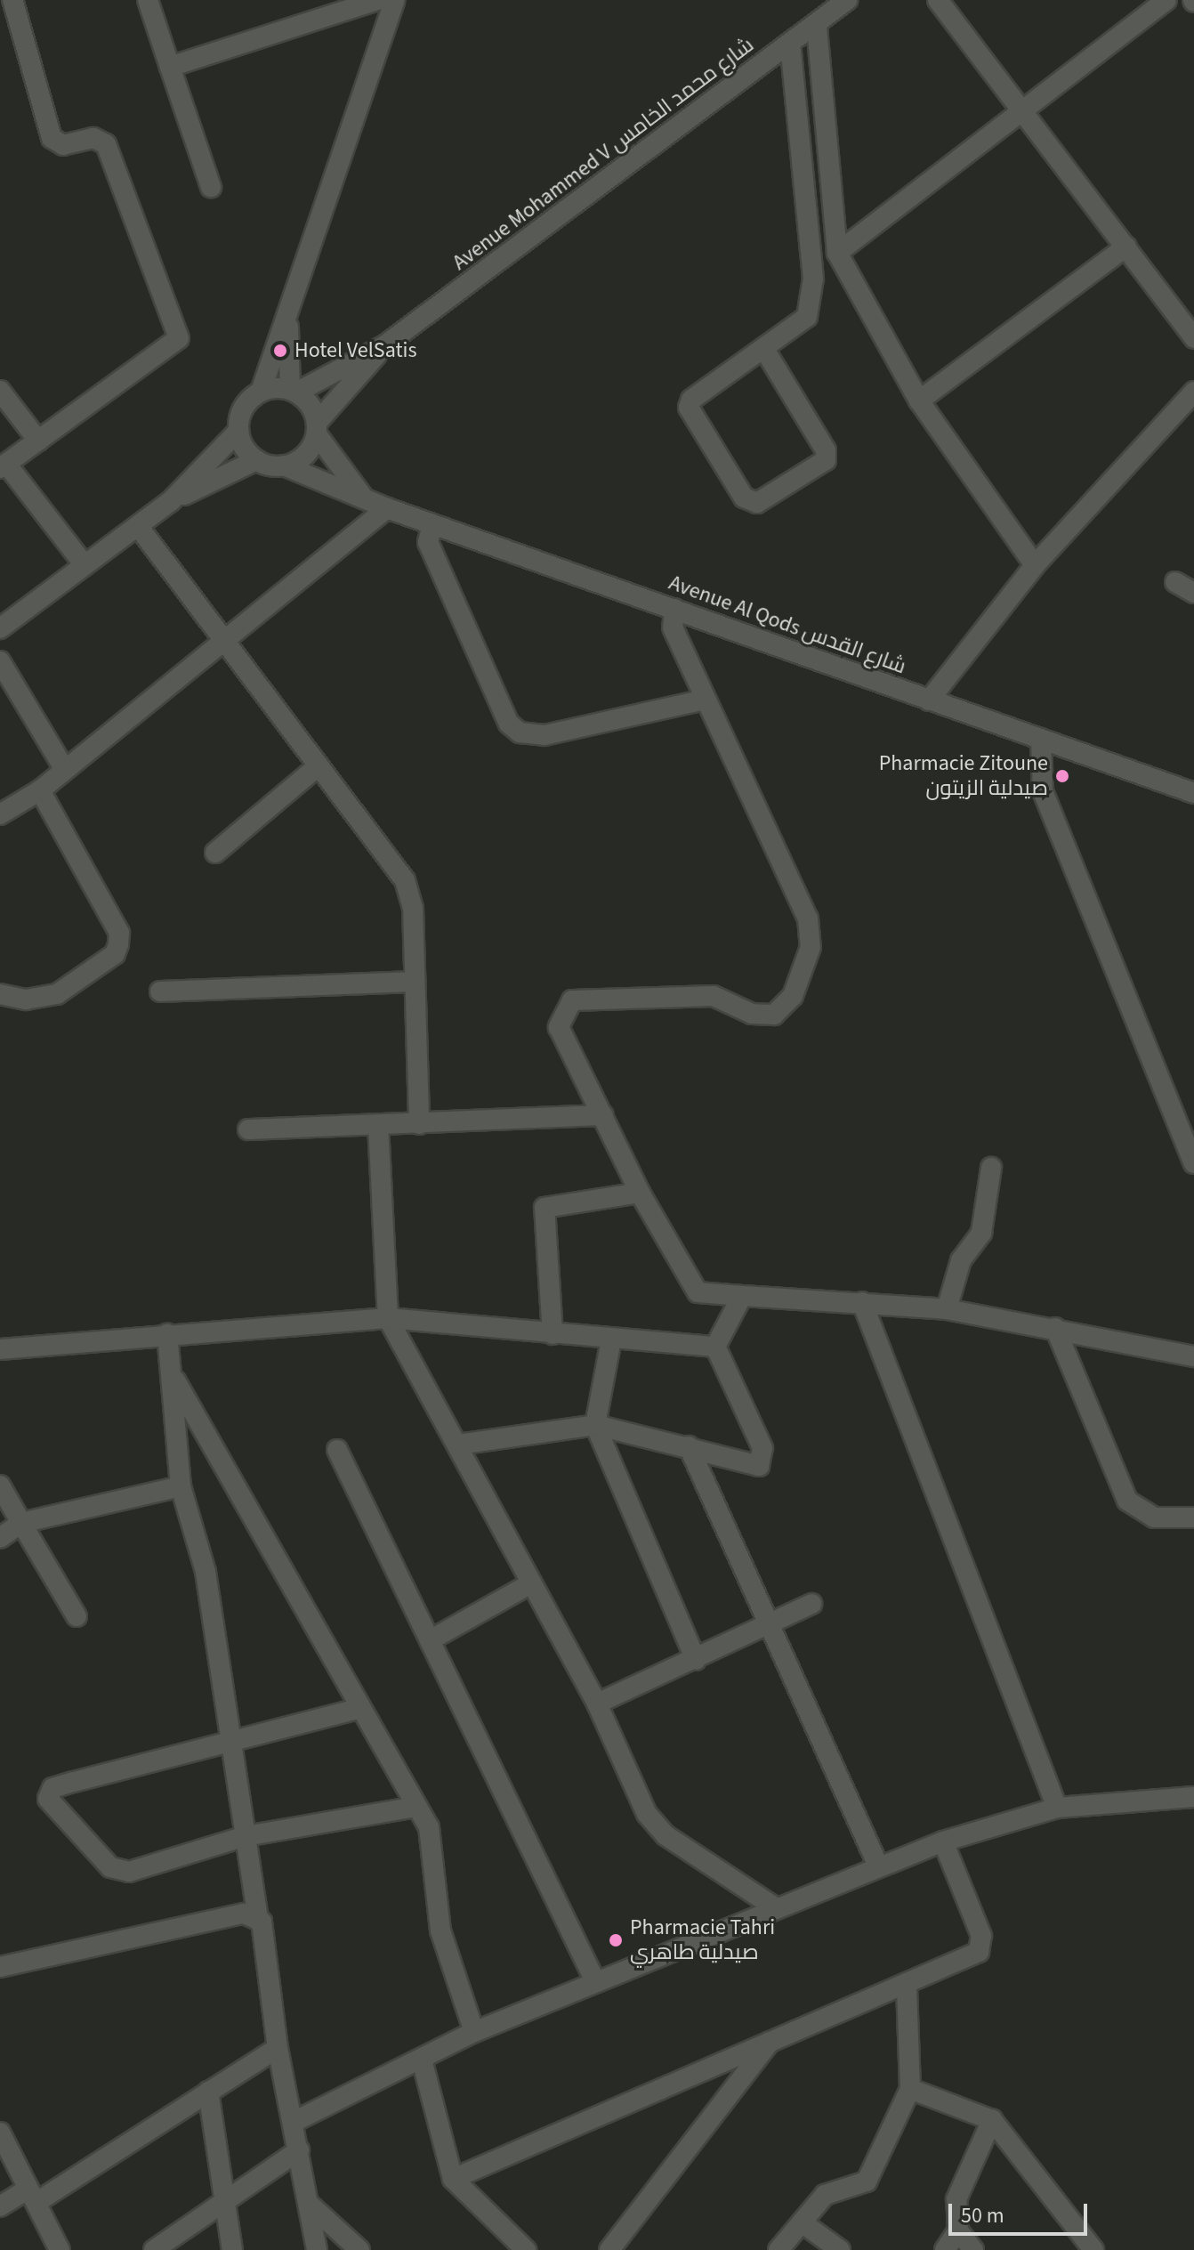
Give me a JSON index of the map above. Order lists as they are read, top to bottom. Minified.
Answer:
{"streets":{"street":["Avenue Mohammed V شارع محمد الخامس","Avenue Al Qods شارع القدس"]},"crossings":[["Avenue Mohammed V شارع محمد الخامس","Avenue Al Qods شارع القدس"]],"places":["Hotel VelSatis","Pharmacie Zitoune صيدلية الزيتون","Pharmacie Tahri صيدلية طاهري"],"scale_bar":"50 m"}
